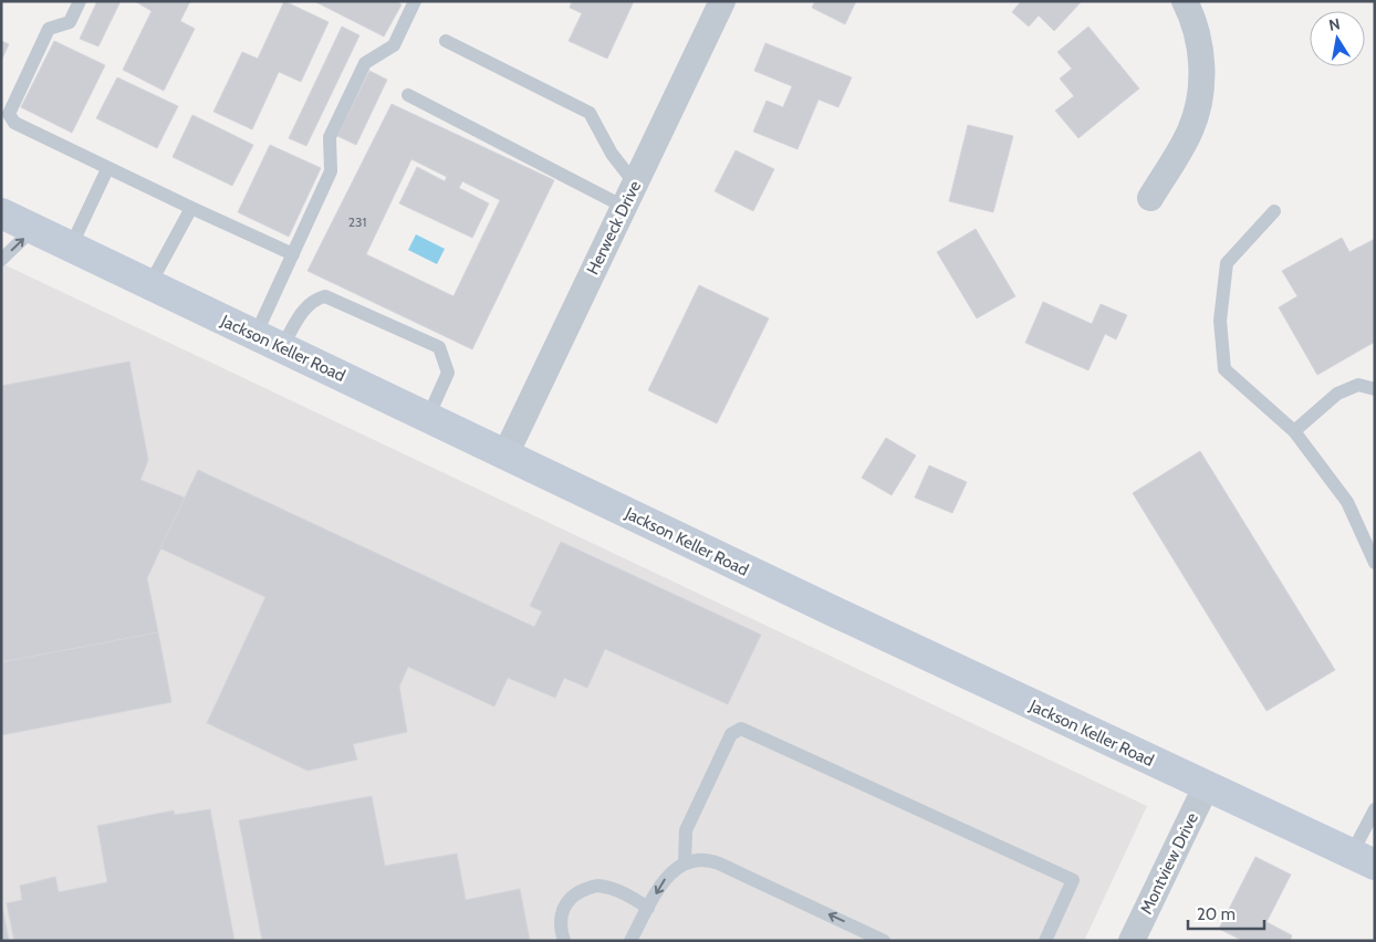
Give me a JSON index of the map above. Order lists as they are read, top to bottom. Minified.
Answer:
{"streets":{"main road":["Jackson Keller Road"],"street":["Herweck Drive","Montview Drive"]},"crossings":[["Herweck Drive","Jackson Keller Road"],["Jackson Keller Road","Montview Drive"]],"house_numbers":["231"],"scale_bar":"20 m","north":"top"}
